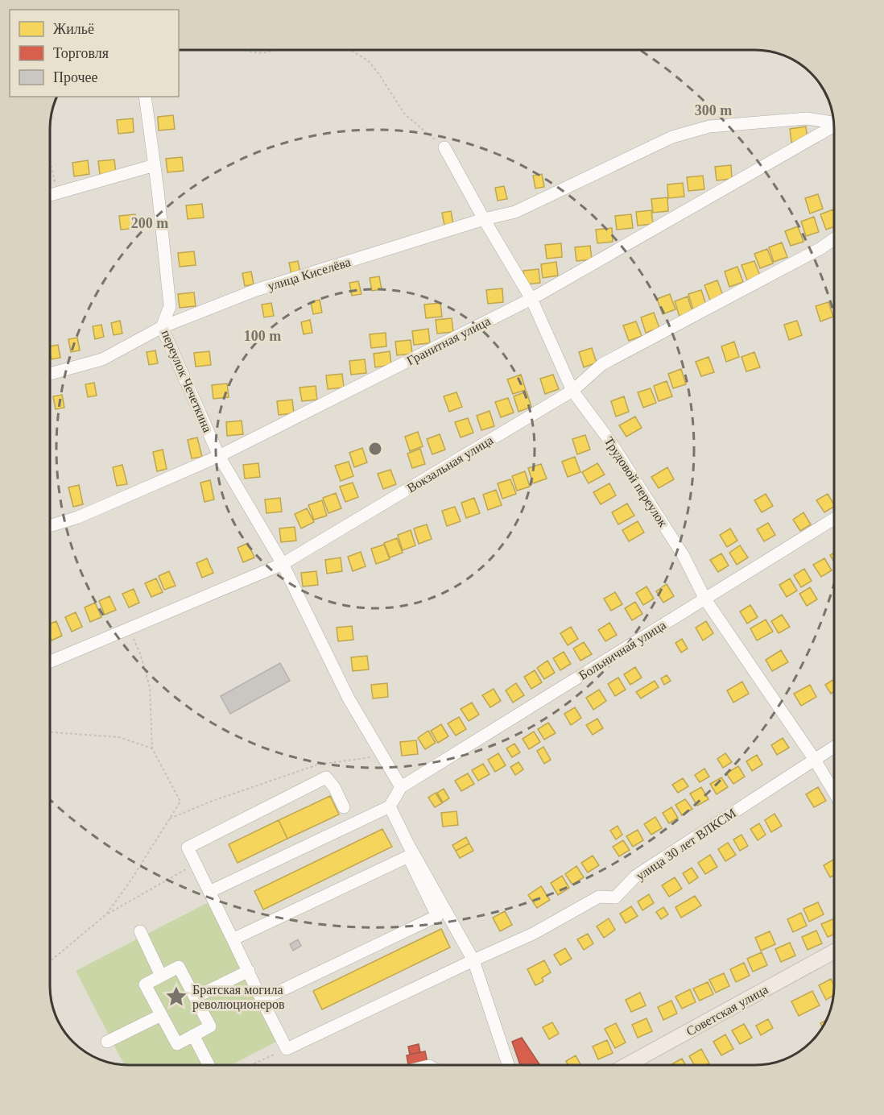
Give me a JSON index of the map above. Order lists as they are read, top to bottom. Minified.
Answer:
{"streets":{"main road":["Советская улица"],"street":["улица Киселёва","Гранитная улица","переулок Чечеткина","Вокзальная улица","Трудовой переулок","Больничная улица","улица 30 лет ВЛКСМ"]},"crossings":[["улица Киселёва","переулок Чечеткина"],["улица Киселёва","Трудовой переулок"],["Гранитная улица","переулок Чечеткина"],["Гранитная улица","Трудовой переулок"],["переулок Чечеткина","Вокзальная улица"],["переулок Чечеткина","Больничная улица"],["Вокзальная улица","Трудовой переулок"],["Трудовой переулок","Больничная улица"],["Трудовой переулок","улица 30 лет ВЛКСМ"]],"places":{"place":["Братская могила революционеров"]},"legend":["Жильё","Торговля","Прочее"],"rings":["300 m","200 m","100 m"]}
